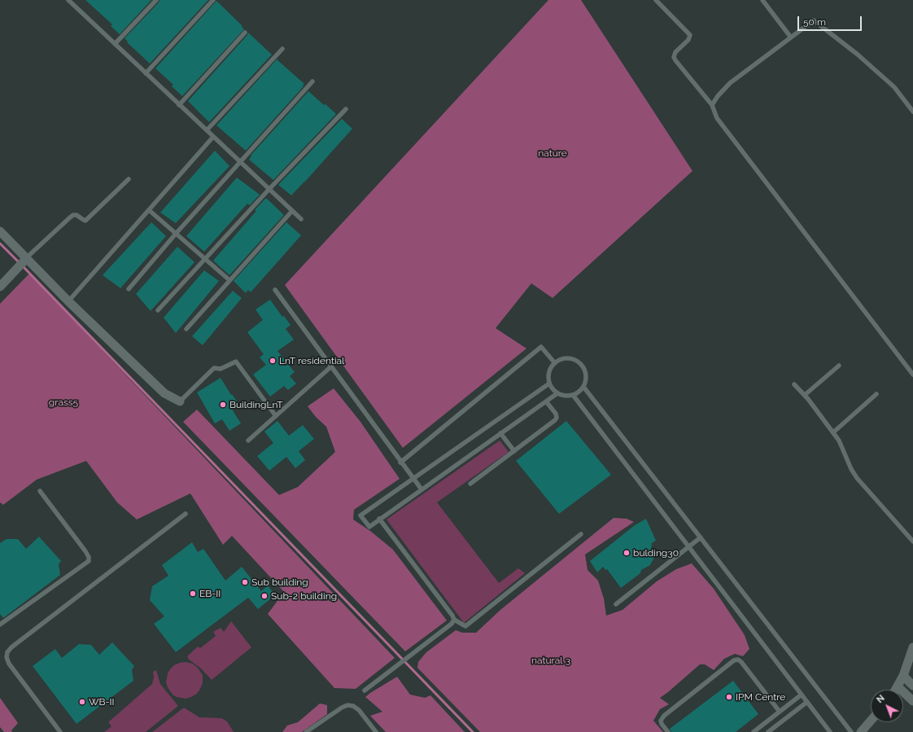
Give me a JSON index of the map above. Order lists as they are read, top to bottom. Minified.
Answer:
{"parks":["nature","grass5","natural 3"],"places":["LnT residential","BuildingLnT","bulding30","Sub building","EB-II","Sub-2 building","IPM Centre","WB-II"],"scale_bar":"50 m","north":"top left"}
